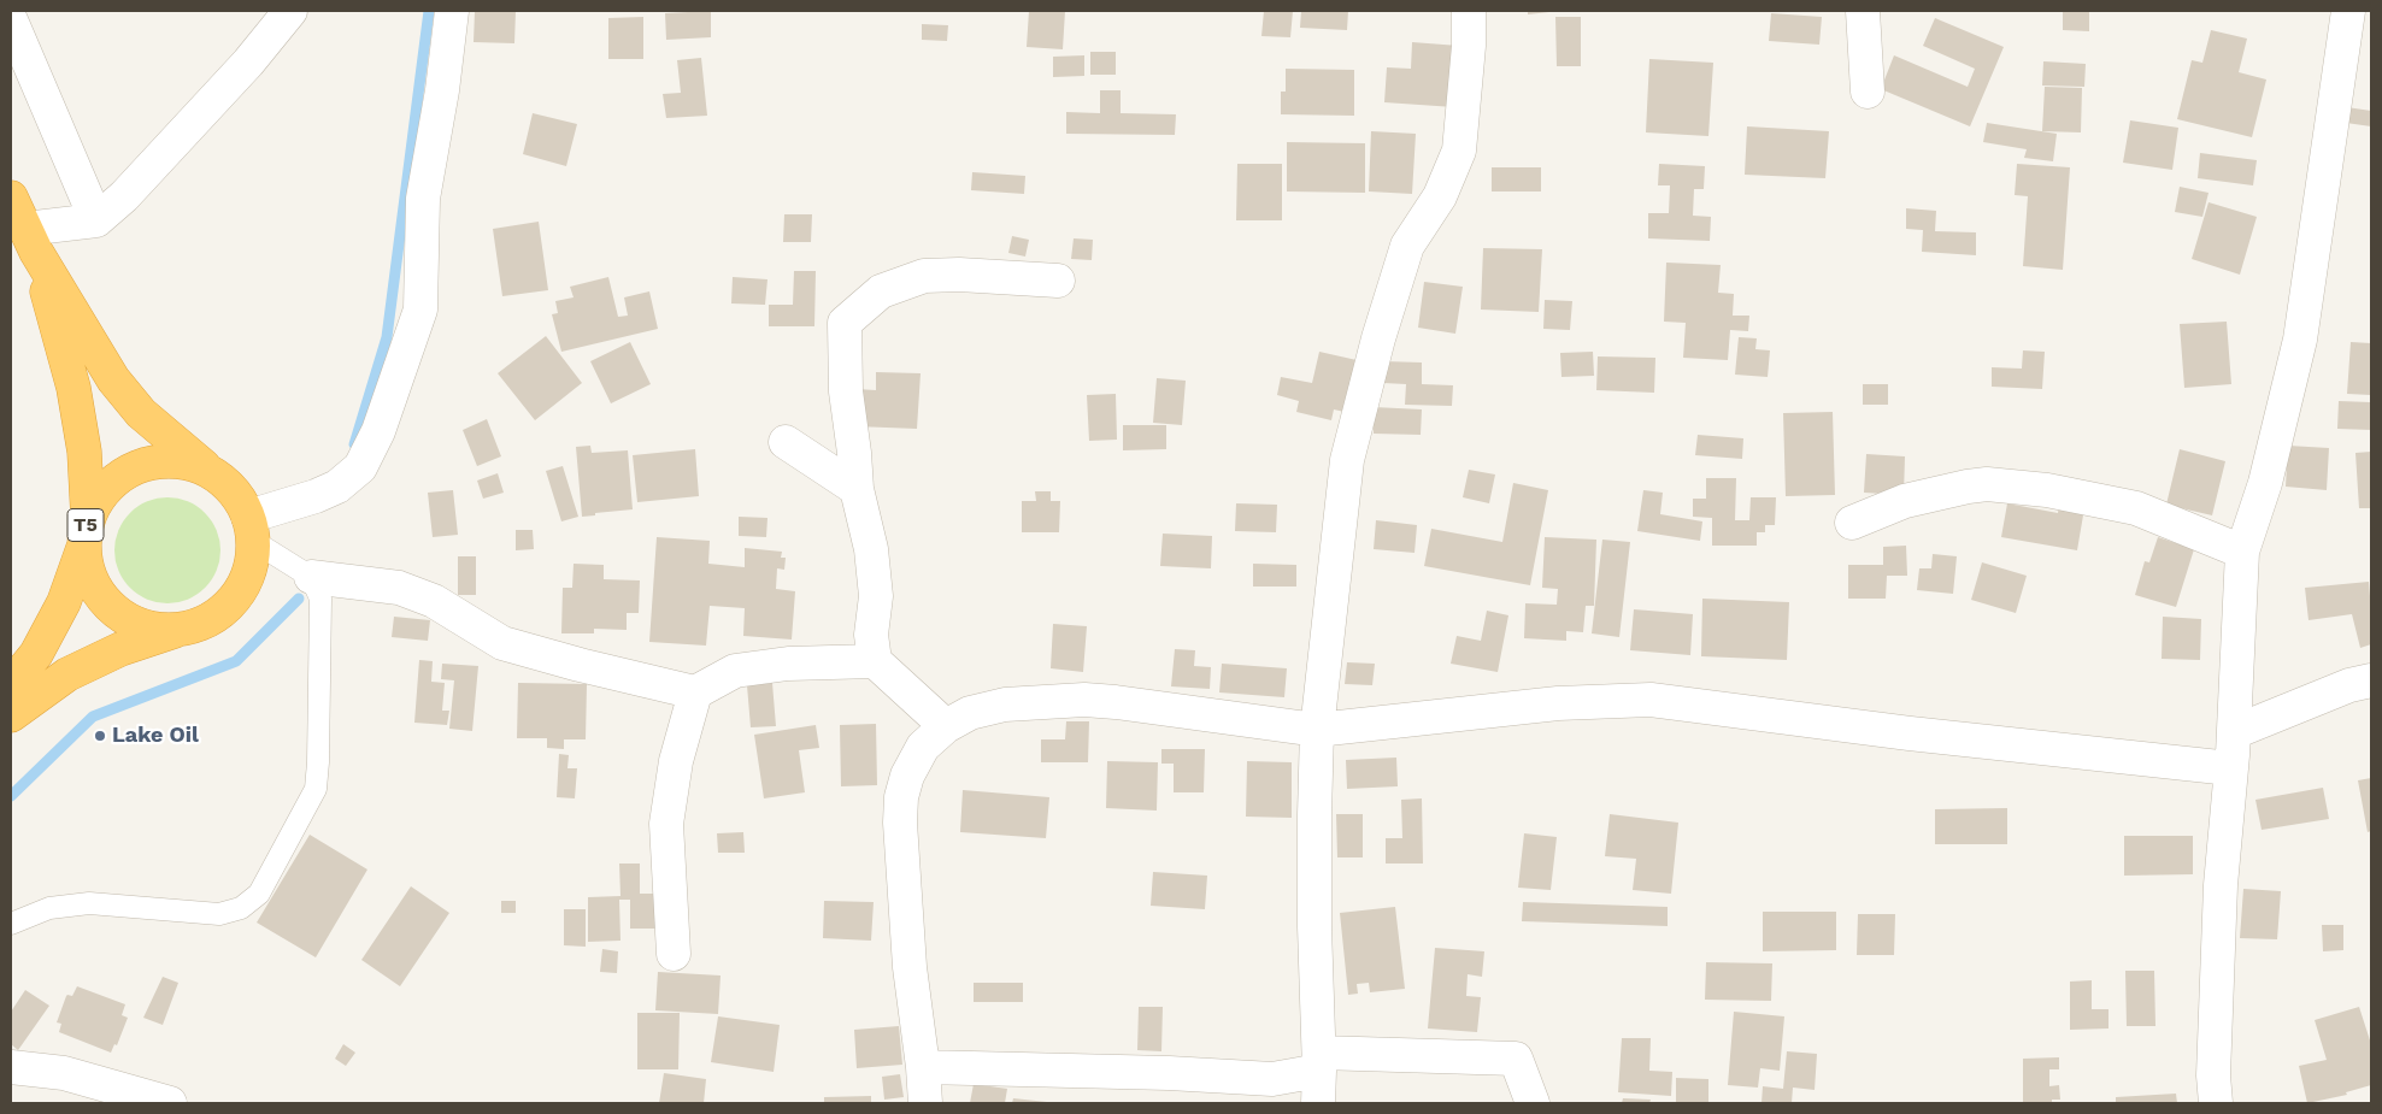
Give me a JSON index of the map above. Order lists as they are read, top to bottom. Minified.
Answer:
{"streets":{"highway":["T5"]},"places":["Lake Oil"]}
